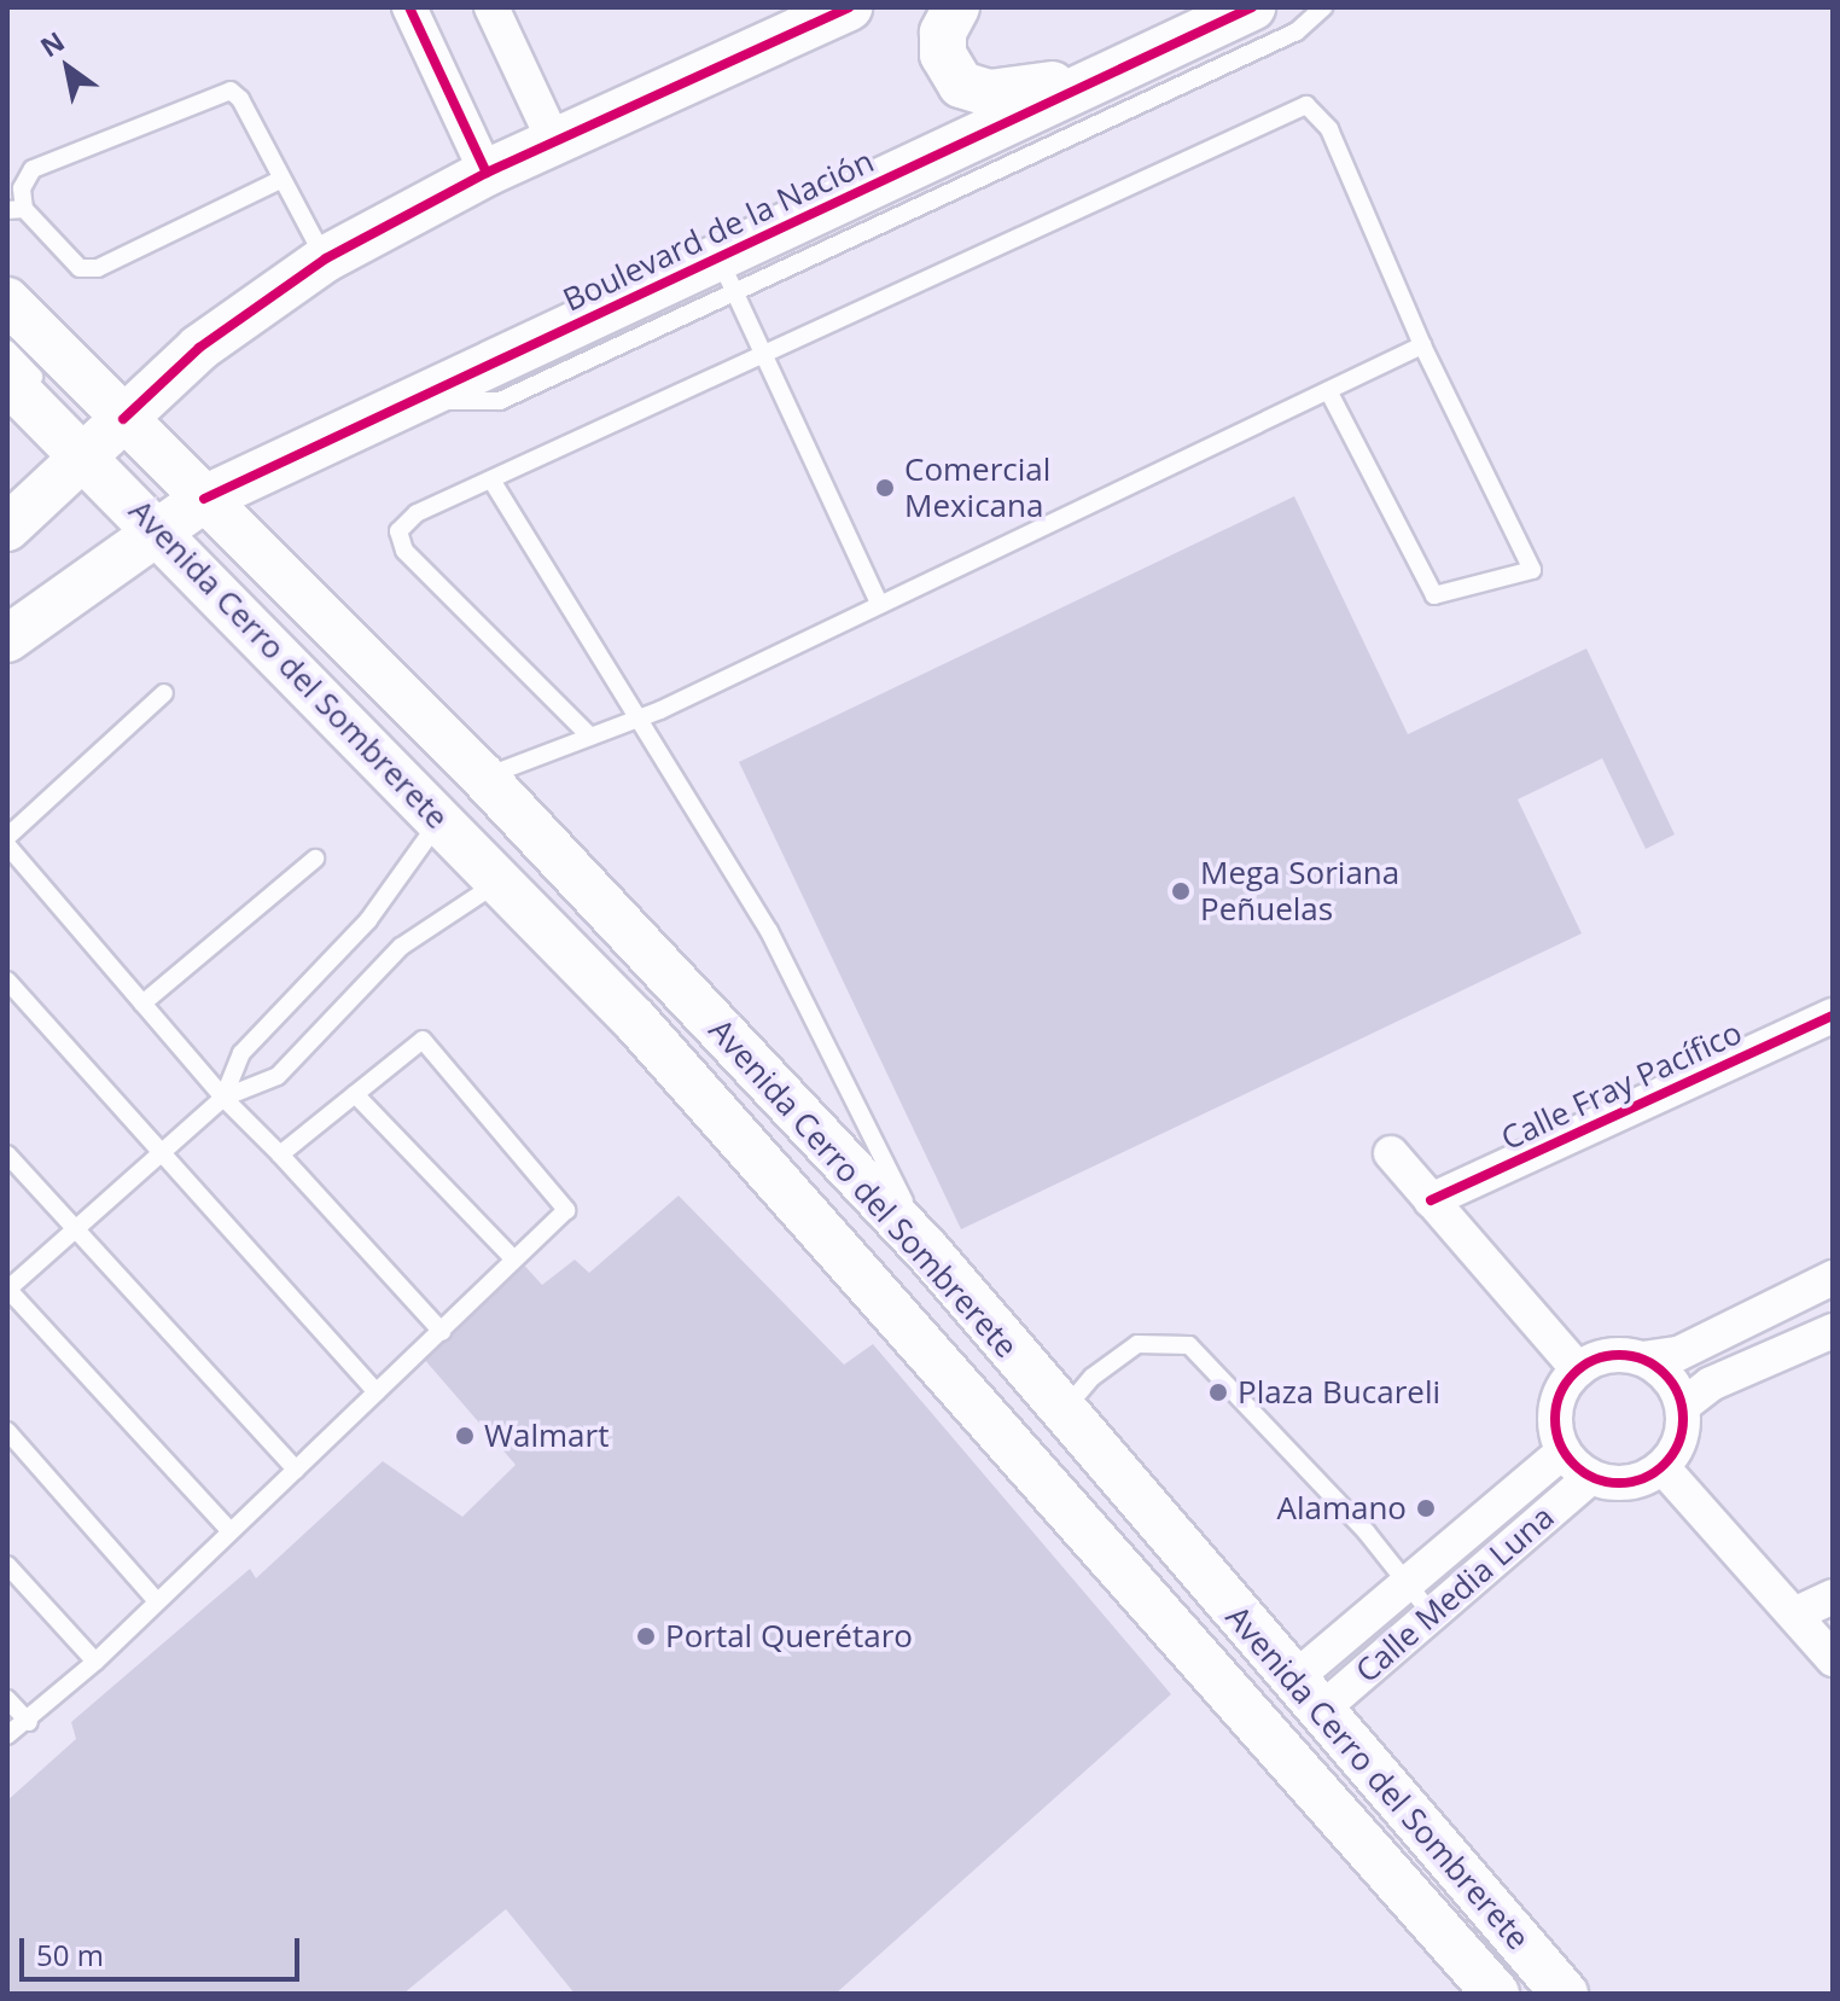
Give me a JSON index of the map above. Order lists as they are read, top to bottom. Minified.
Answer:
{"streets":{"main road":["Boulevard de la Nación","Avenida Cerro del Sombrerete"],"street":["Calle Fray Pacífico","Calle Media Luna"]},"crossings":[["Boulevard de la Nación","Avenida Cerro del Sombrerete"],["Avenida Cerro del Sombrerete","Calle Media Luna"]],"places":["Comercial Mexicana","Mega Soriana Peñuelas","Plaza Bucareli","Walmart","Alamano","Portal Querétaro"],"scale_bar":"50 m","north":"top left"}
